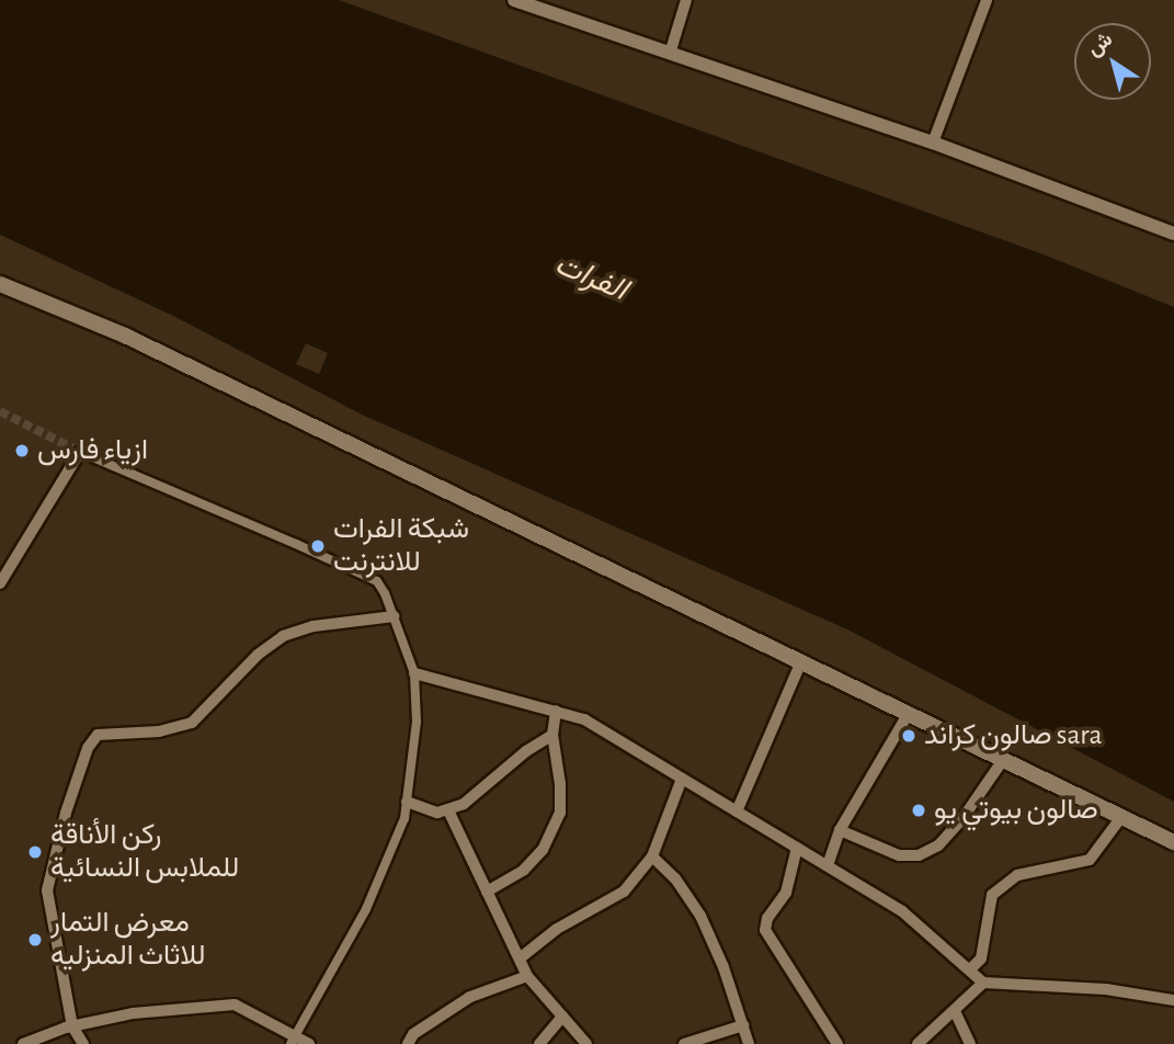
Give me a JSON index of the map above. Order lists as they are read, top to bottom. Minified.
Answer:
{"water":["الفرات"],"places":["ازياء فارس","شبكة الفرات للانترنت","صالون كراند sara","صالون بيوتي يو","ركن الأناقة للملابس النسائية","معرض التمار للاثاث المنزليه"],"north":"top left"}
